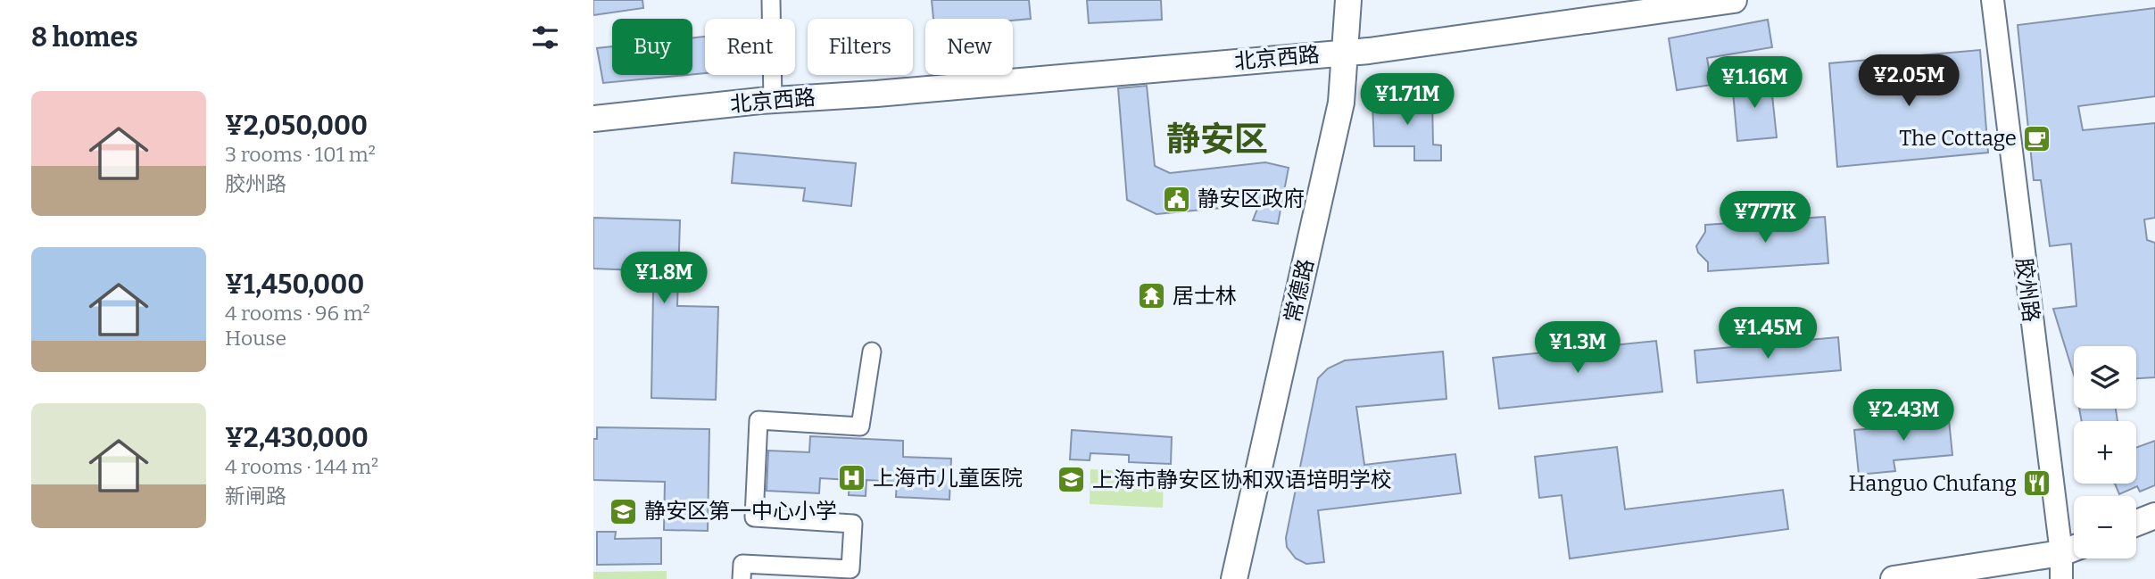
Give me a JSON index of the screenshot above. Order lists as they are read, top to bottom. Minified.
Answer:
{"streets":{"main road":["北京西路","常德路"],"street":["胶州路"]},"crossings":[["北京西路","常德路"]],"districts":["静安区"],"places":{"cafe":["The Cottage"],"public building":["静安区政府"],"temple":["居士林"],"hospital":["上海市儿童医院"],"school or university":["上海市静安区协和双语培明学校","静安区第一中心小学"],"restaurant":["Hanguo Chufang"]},"page":{"heading":"8 homes","chip":["Buy","Rent","Filters","New"],"price":["¥2.05M","¥1.16M","¥1.71M","¥777K","¥1.8M","¥1.45M","¥1.3M","¥2.43M"],"list":[{"name":"¥2,050,000","note":"3 rooms · 101 m² · 胶州路"},{"name":"¥1,450,000","note":"4 rooms · 96 m² · House"},{"name":"¥2,430,000","note":"4 rooms · 144 m² · 新闸路"}],"map_buttons":["+","−"]}}
